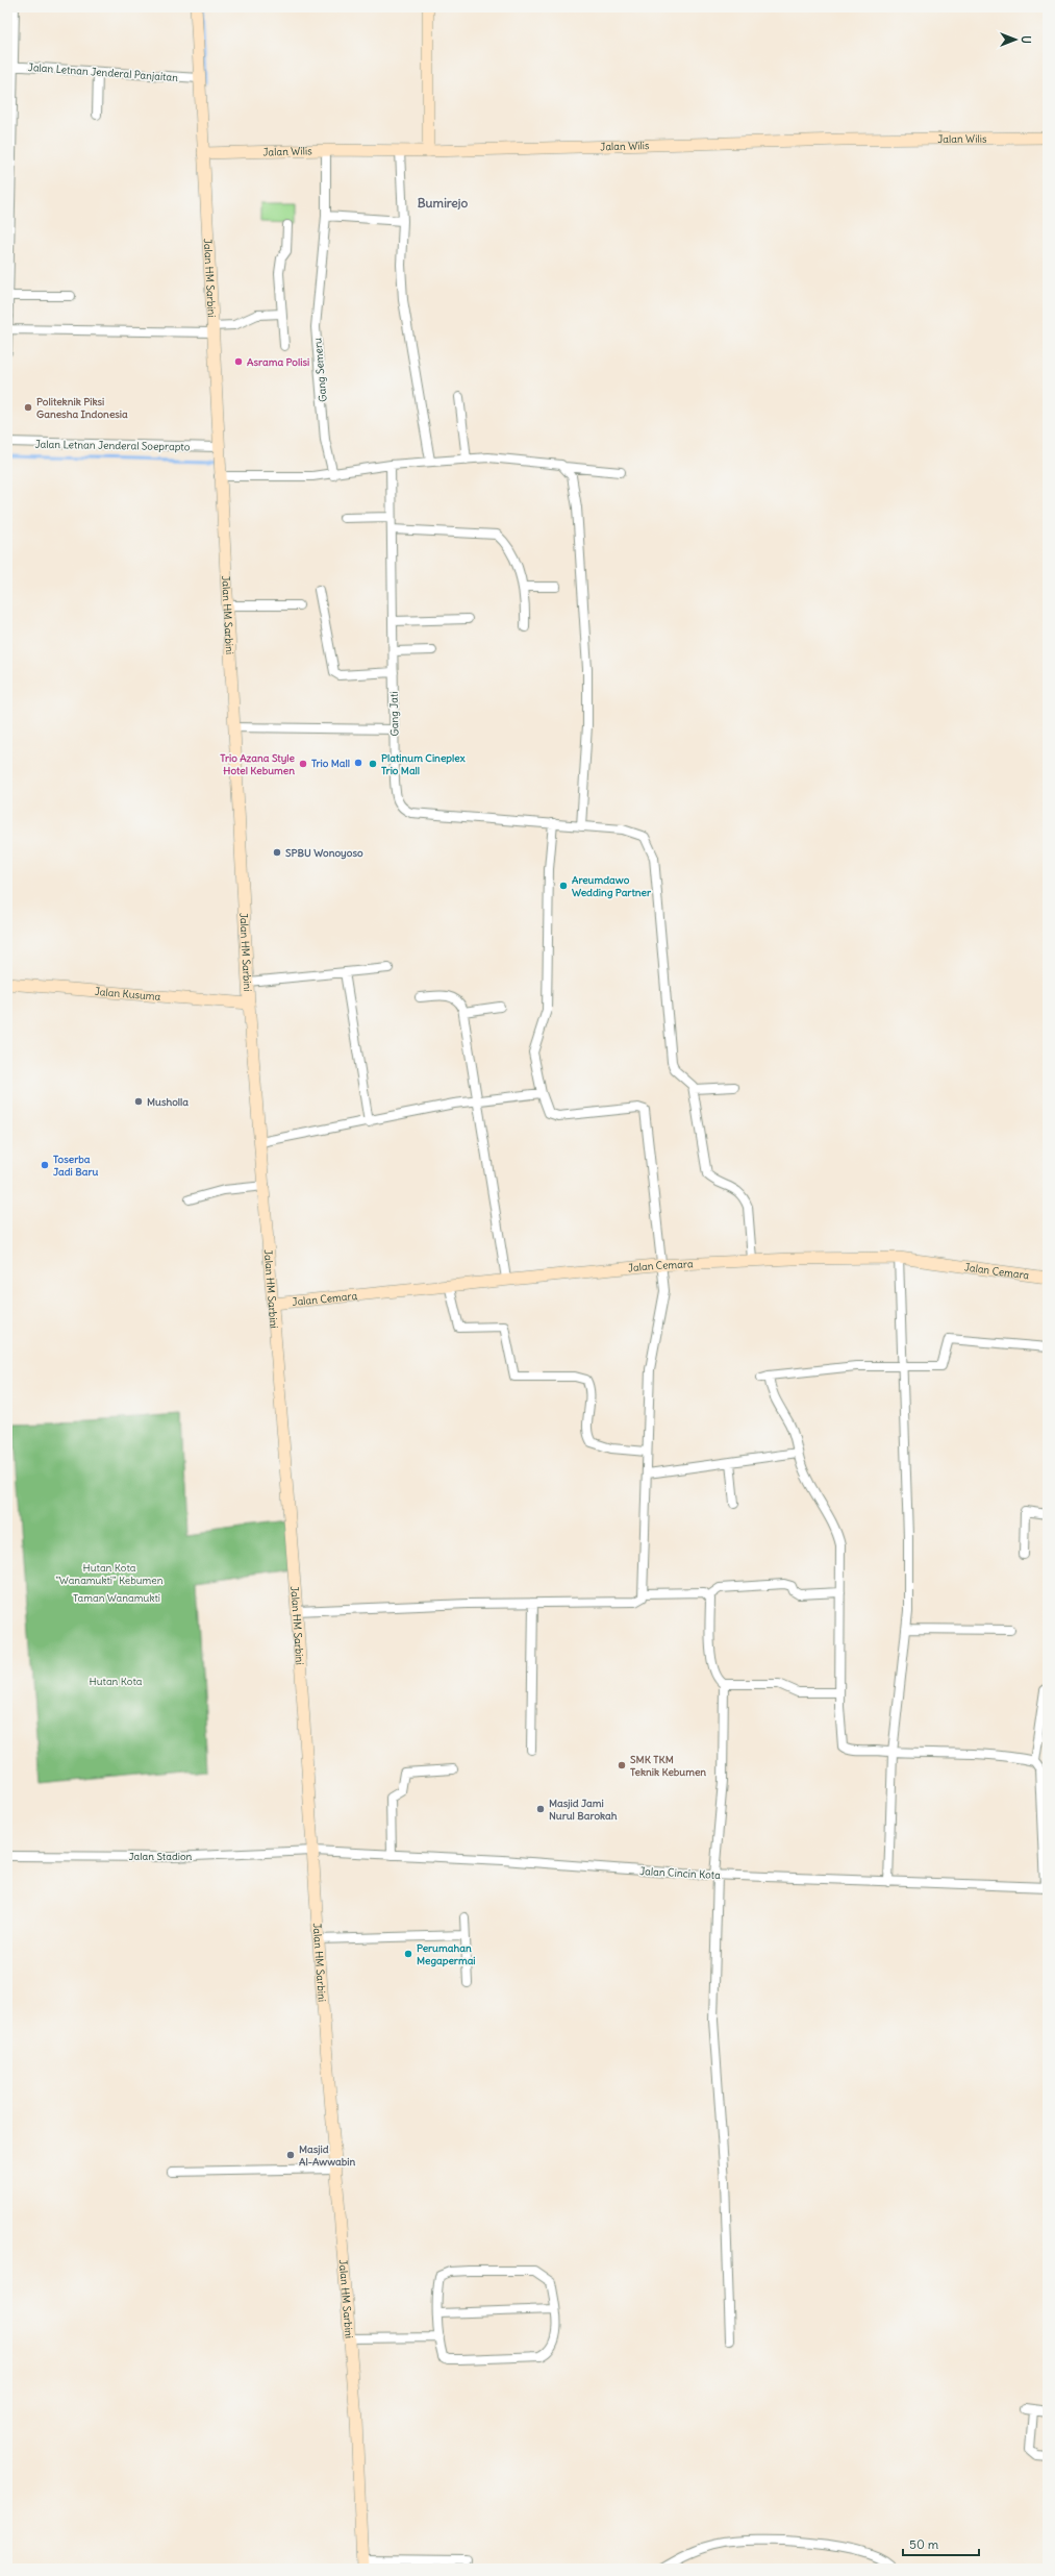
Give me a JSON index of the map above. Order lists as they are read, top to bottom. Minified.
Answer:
{"streets":{"main road":["Jalan Wilis","Jalan HM Sarbini","Jalan Kusuma","Jalan Cemara"],"street":["Jalan Letnan Jenderal Panjaitan","Gang Semeru","Jalan Letnan Jenderal Soeprapto","Gang Jati","Jalan Stadion","Jalan Cincin Kota"]},"crossings":[["Jalan Letnan Jenderal Panjaitan","Jalan HM Sarbini"],["Jalan Wilis","Jalan HM Sarbini"],["Jalan Wilis","Gang Semeru"],["Jalan HM Sarbini","Jalan Letnan Jenderal Soeprapto"],["Jalan HM Sarbini","Jalan Kusuma"],["Jalan HM Sarbini","Jalan Cemara"],["Jalan HM Sarbini","Jalan Stadion"],["Jalan HM Sarbini","Jalan Cincin Kota"],["Jalan Stadion","Jalan Cincin Kota"]],"districts":["Bumirejo"],"parks":["Hutan Kota \"Wanamukti\" Kebumen","Taman Wanamukti","Hutan Kota"],"places":["Asrama Polisi","Politeknik Piksi Ganesha Indonesia","Trio Mall","Trio Azana Style Hotel Kebumen","Platinum Cineplex Trio Mall","SPBU Wonoyoso","Areumdawo Wedding Partner","Musholla","Toserba Jadi Baru","SMK TKM Teknik Kebumen","Masjid Jami Nurul Barokah","Perumahan Megapermai","Masjid Al-Awwabin"],"scale_bar":"50 m","north":"right"}
